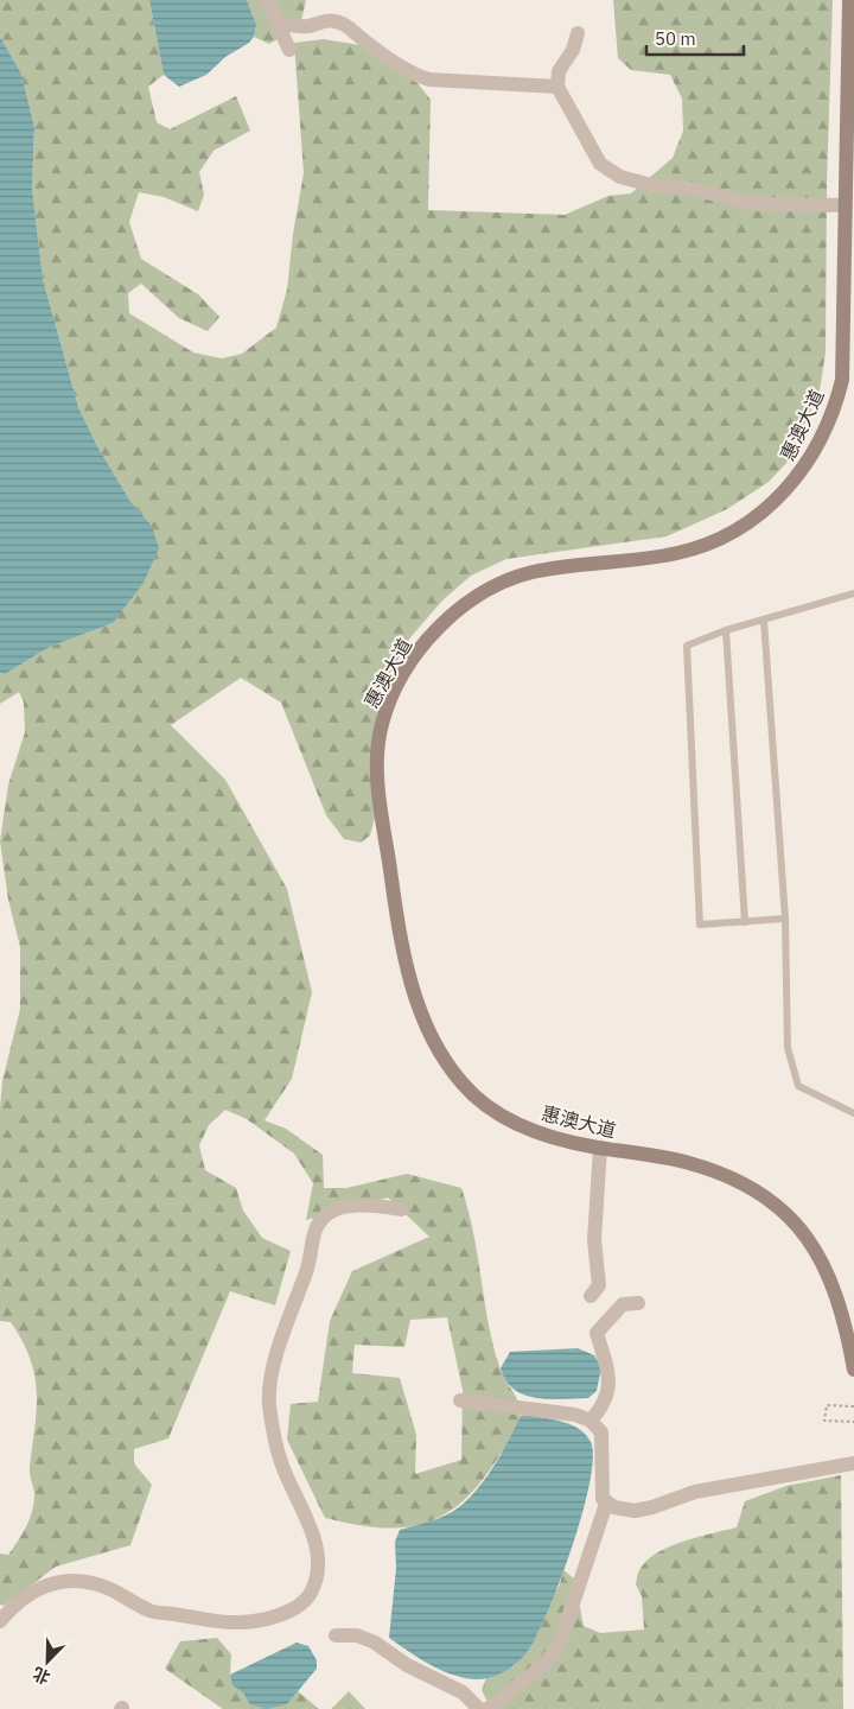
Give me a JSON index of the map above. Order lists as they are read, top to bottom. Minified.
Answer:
{"streets":{"street":["惠澳大道"]},"scale_bar":"50 m","north":"bottom left"}
